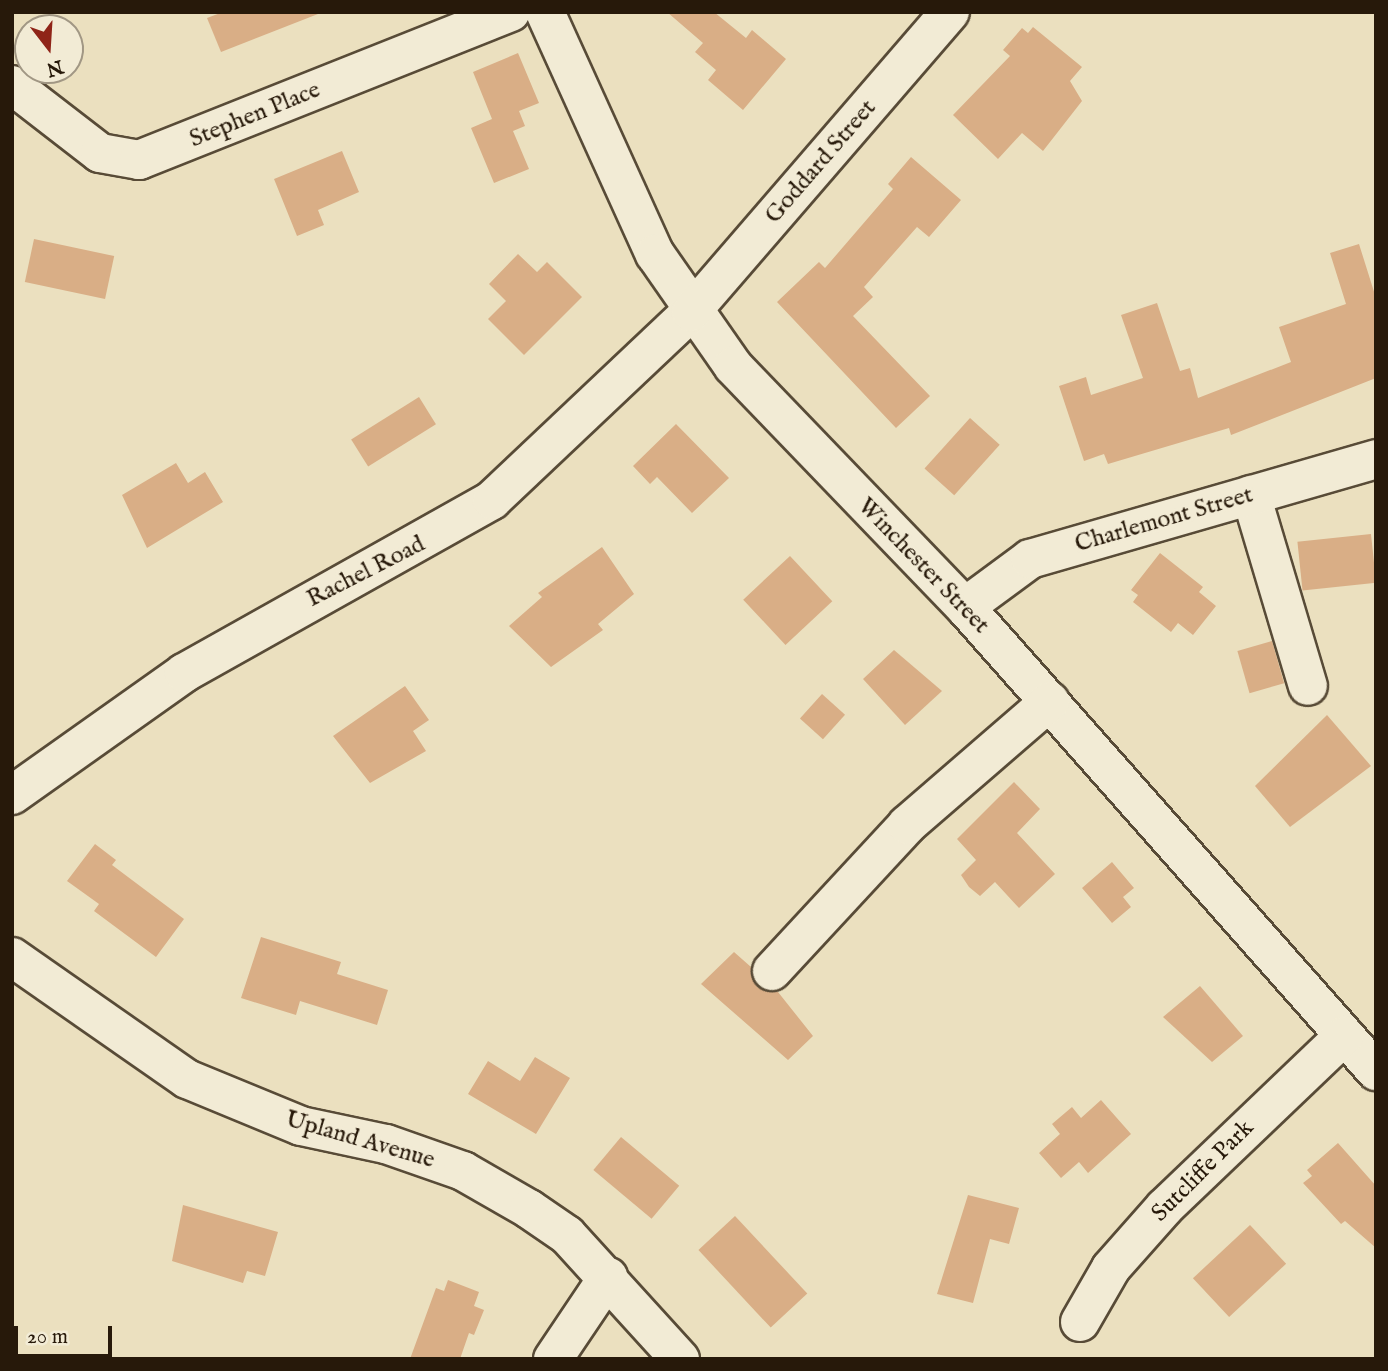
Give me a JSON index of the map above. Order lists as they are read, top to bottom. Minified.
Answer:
{"streets":{"street":["Stephen Place","Goddard Street","Charlemont Street","Winchester Street","Rachel Road","Upland Avenue","Sutcliffe Park"]},"crossings":[["Goddard Street","Winchester Street"],["Goddard Street","Rachel Road"],["Charlemont Street","Winchester Street"],["Winchester Street","Rachel Road"],["Winchester Street","Sutcliffe Park"]],"scale_bar":"20 m","north":"bottom"}
